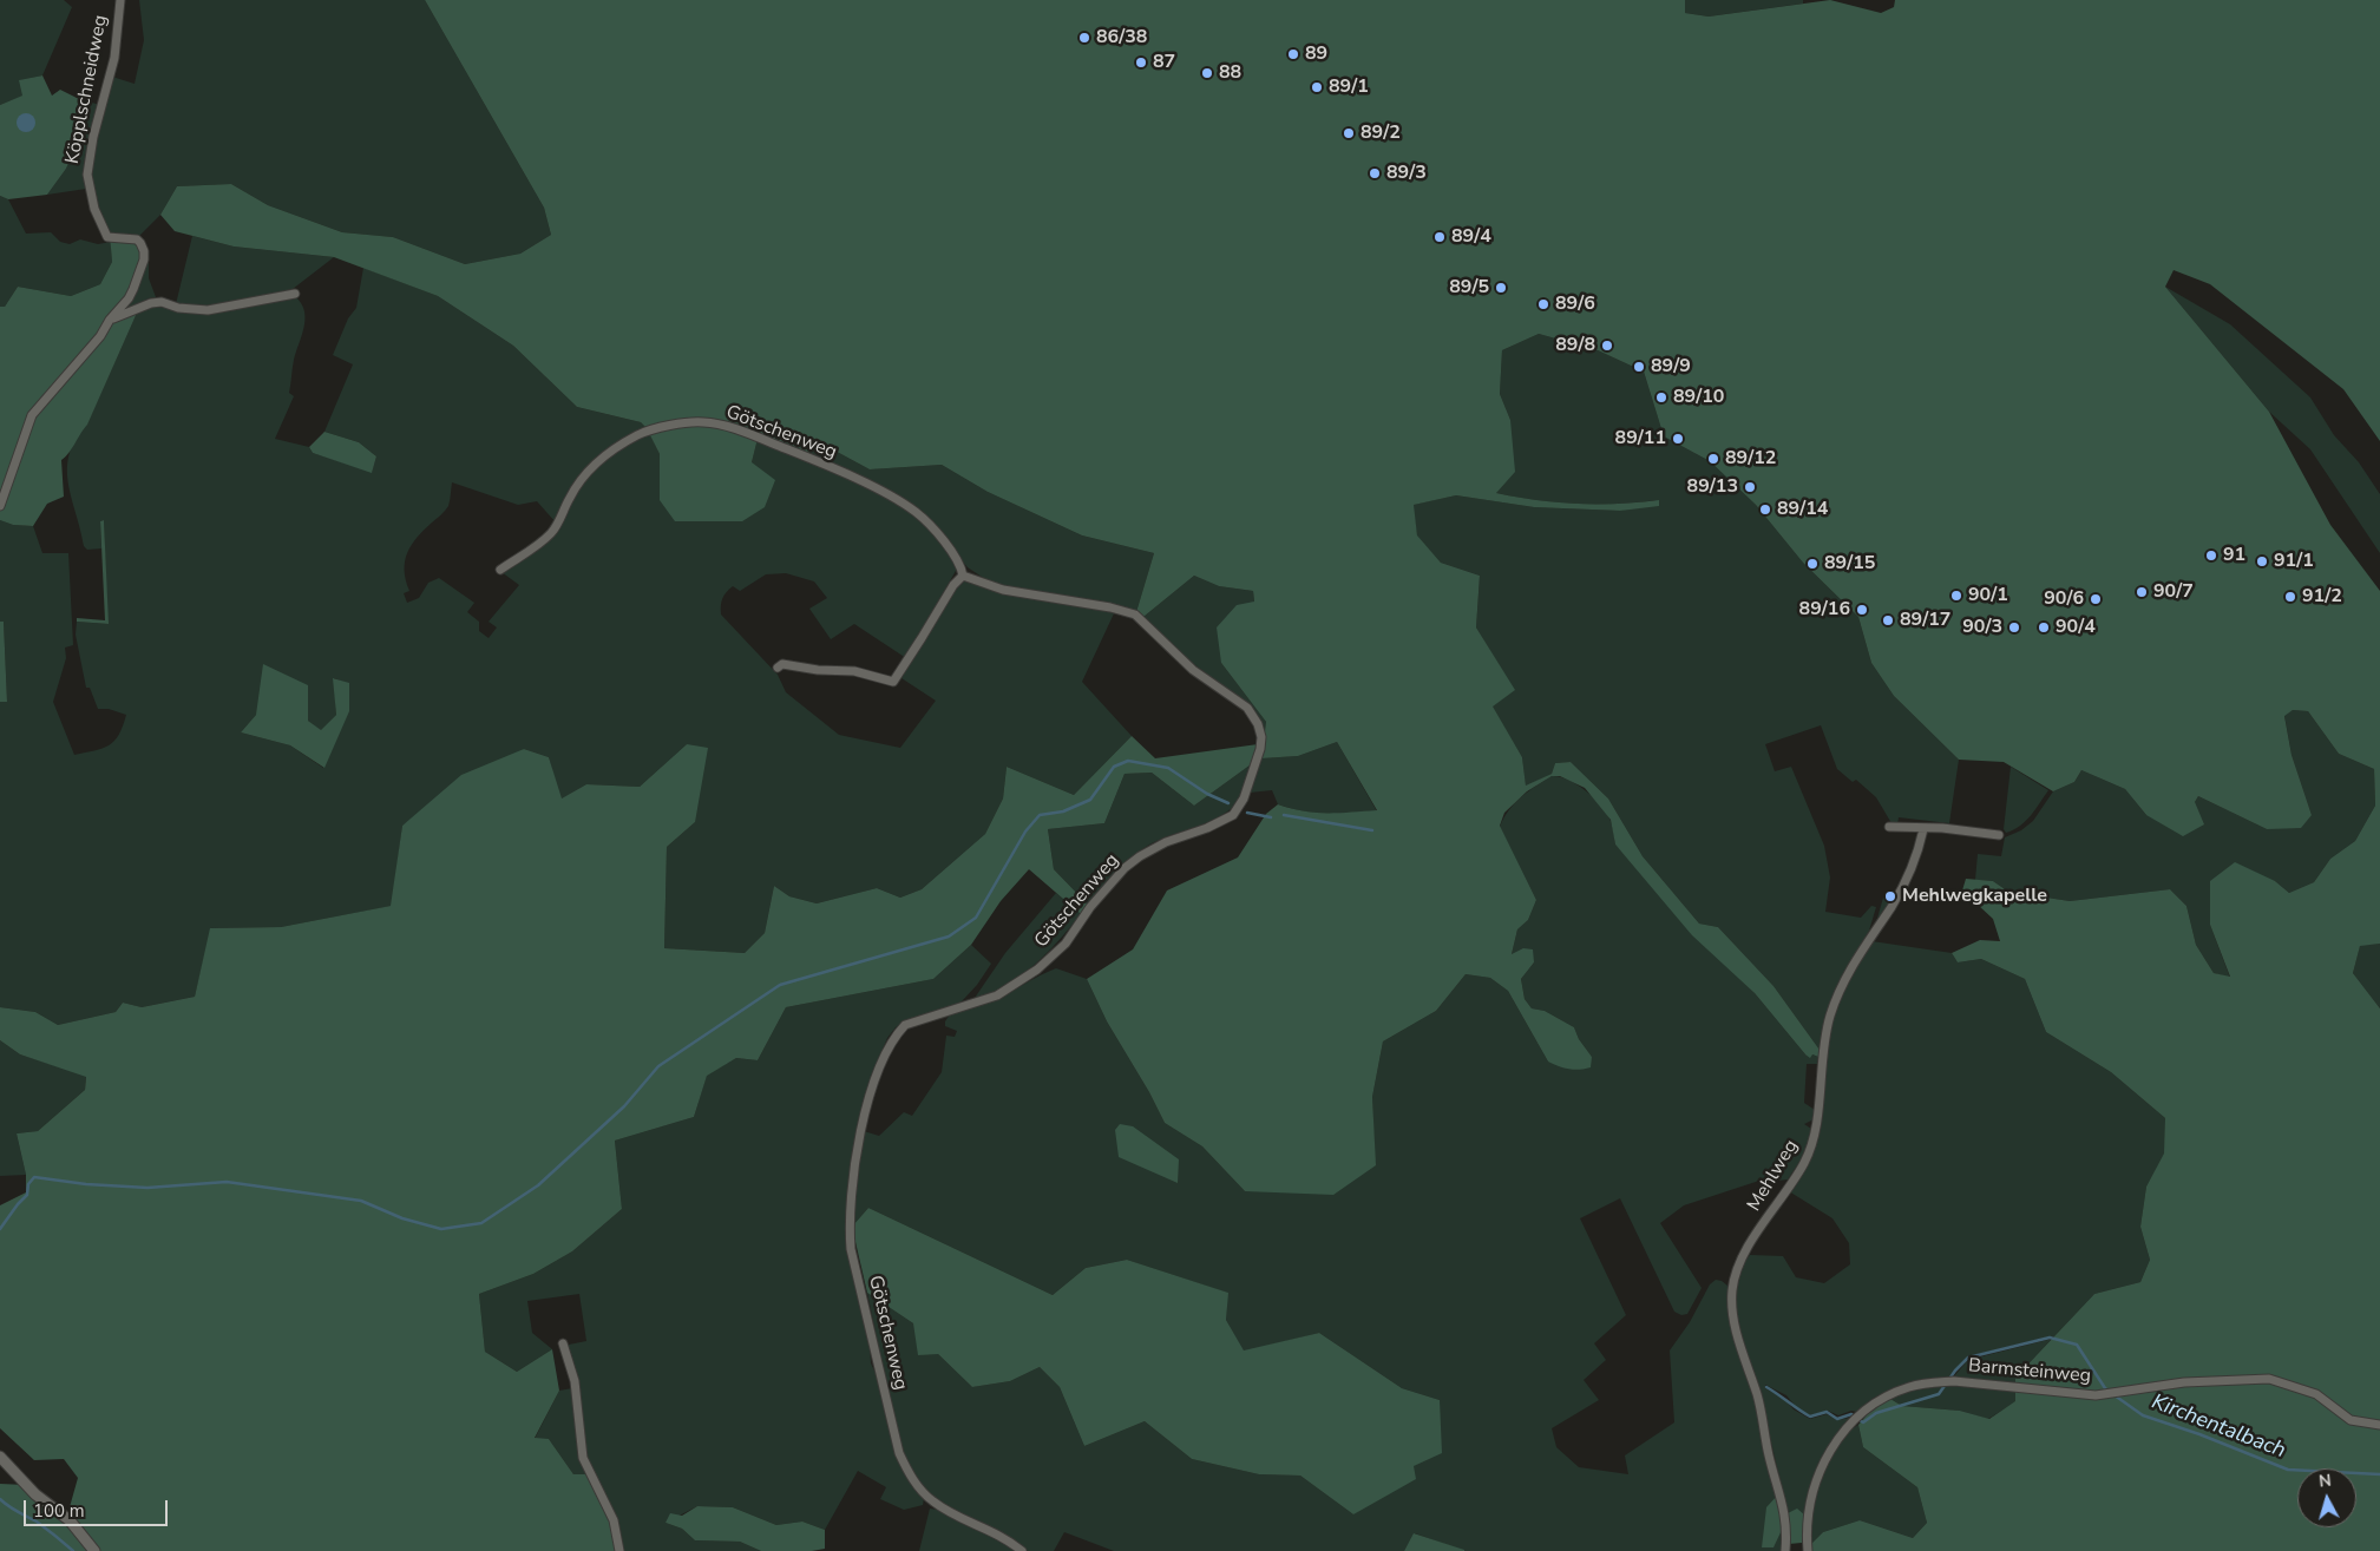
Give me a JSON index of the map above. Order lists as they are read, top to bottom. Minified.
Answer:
{"streets":{"street":["Köpplschneidweg","Götschenweg","Mehlweg","Barmsteinweg"]},"water":["Kirchentalbach"],"places":["86/38","89","87","88","89/1","89/2","89/3","89/4","89/5","89/6","89/8","89/9","89/10","89/11","89/12","89/13","89/14","91","91/1","89/15","90/7","90/1","91/2","90/6","89/16","89/17","90/3","90/4","Mehlwegkapelle"],"scale_bar":"100 m","north":"top"}
